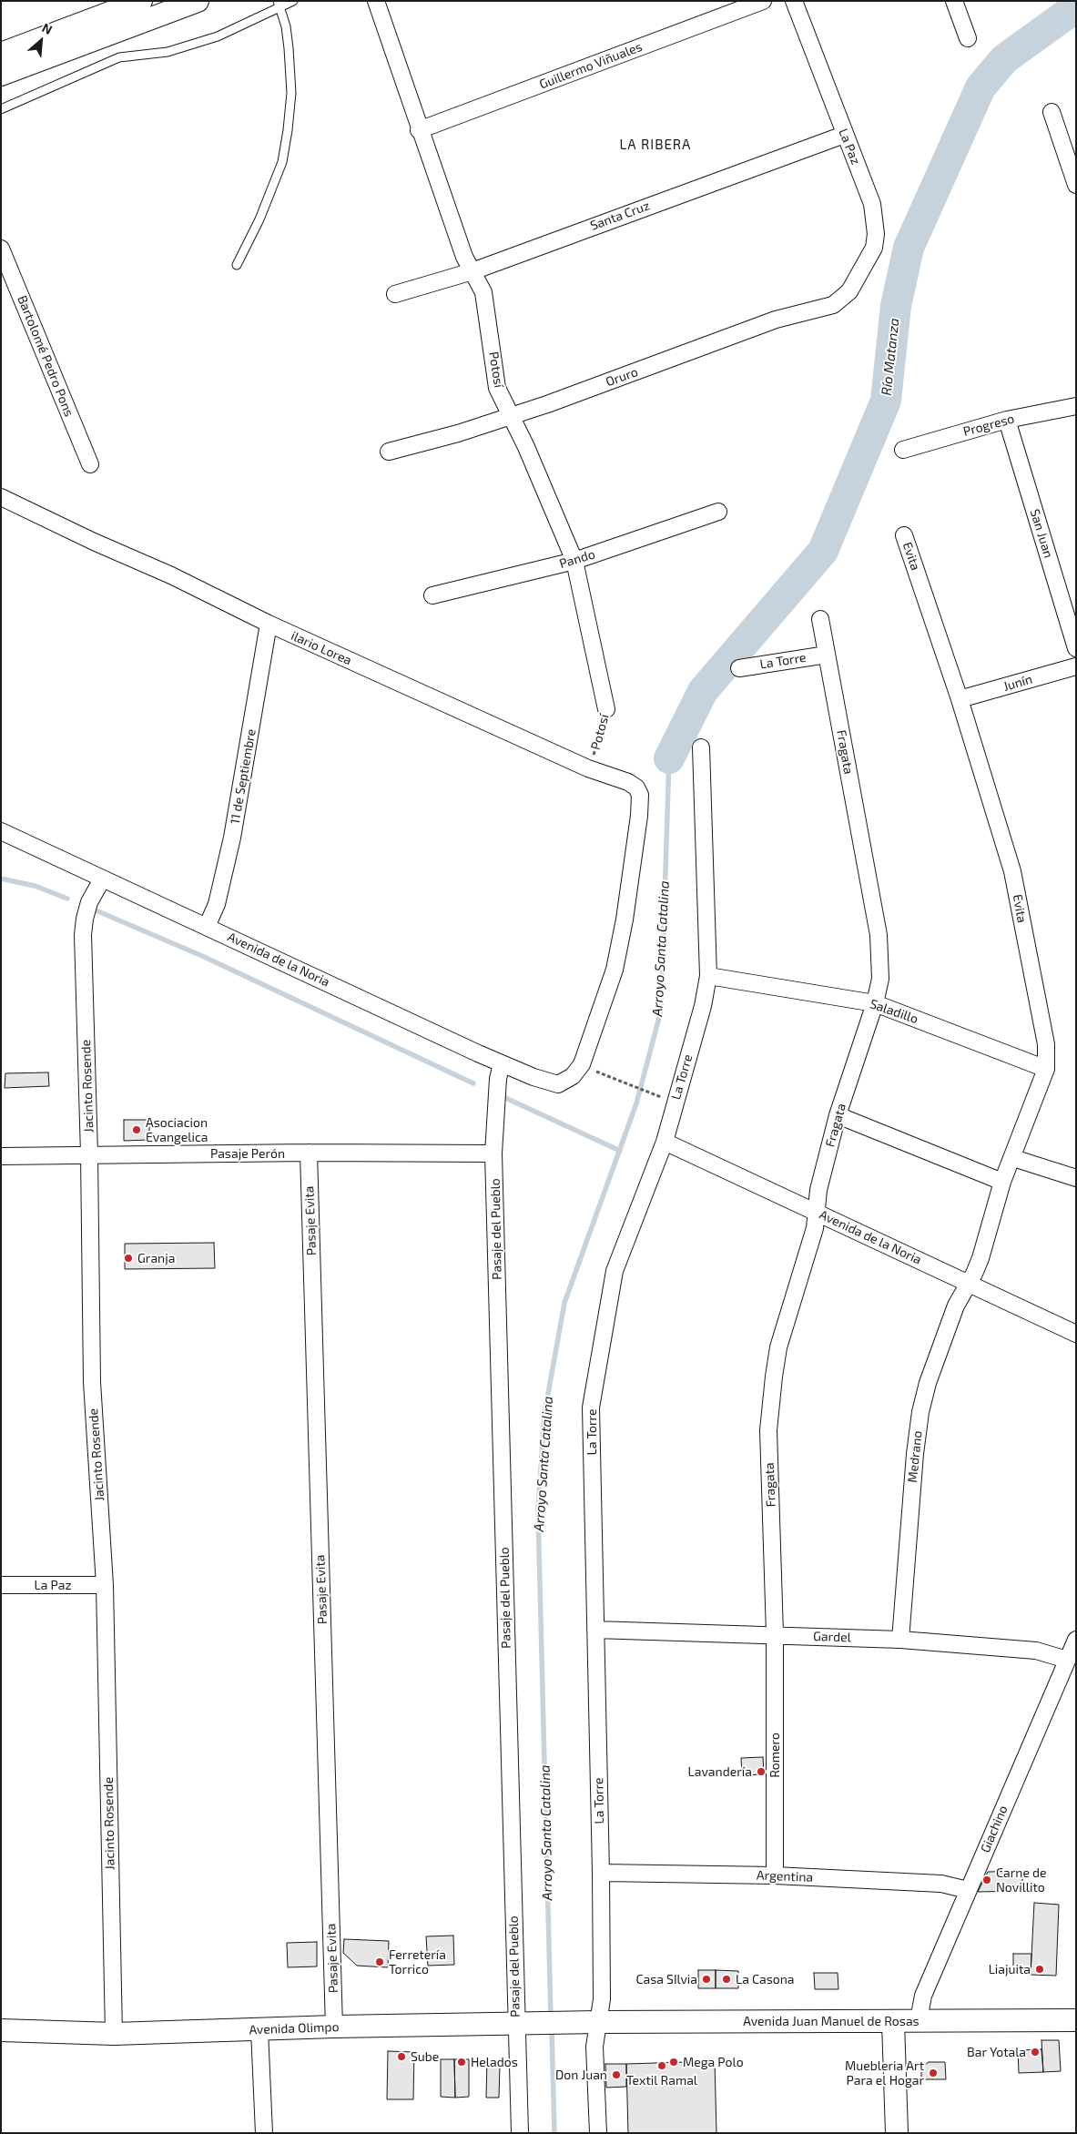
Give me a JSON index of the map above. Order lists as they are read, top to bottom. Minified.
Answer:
{"streets":{"street":["Guillermo Viñuales","La Paz","Santa Cruz","Bartolomé Pedro Pons","Potosí","Oruro","Progreso","San Juan","Evita","Pando","ilario Lorea","La Torre","Junín","Fragata","11 de Septiembre","Avenida de la Noria","Saladillo","Jacinto Rosende","Pasaje Perón","Pasaje Evita","Pasaje del Pueblo","Medrano","Gardel","Romero","Giachino","Argentina","Avenida Juan Manuel de Rosas","Avenida Olimpo"]},"crossings":[["Guillermo Viñuales","Potosí"],["La Paz","Santa Cruz"],["La Paz","Oruro"],["La Paz","Jacinto Rosende"],["Santa Cruz","Potosí"],["Potosí","Oruro"],["Potosí","Pando"],["Progreso","San Juan"],["Evita","Junín"],["Evita","Avenida de la Noria"],["Evita","Saladillo"],["Evita","Medrano"],["ilario Lorea","11 de Septiembre"],["ilario Lorea","Avenida de la Noria"],["La Torre","Fragata"],["La Torre","Avenida de la Noria"],["La Torre","Saladillo"],["La Torre","Gardel"],["La Torre","Argentina"],["La Torre","Avenida Juan Manuel de Rosas"],["La Torre","Avenida Olimpo"],["Fragata","Avenida de la Noria"],["Fragata","Saladillo"],["Fragata","Gardel"],["Fragata","Romero"],["11 de Septiembre","Avenida de la Noria"],["Avenida de la Noria","Jacinto Rosende"],["Avenida de la Noria","Pasaje del Pueblo"],["Avenida de la Noria","Medrano"],["Jacinto Rosende","Pasaje Perón"],["Jacinto Rosende","Avenida Olimpo"],["Pasaje Perón","Pasaje Evita"],["Pasaje Perón","Pasaje del Pueblo"],["Pasaje Evita","Avenida Olimpo"],["Pasaje del Pueblo","Avenida Olimpo"],["Medrano","Gardel"],["Gardel","Romero"],["Gardel","Giachino"],["Romero","Argentina"],["Giachino","Argentina"],["Giachino","Avenida Juan Manuel de Rosas"],["Avenida Juan Manuel de Rosas","Avenida Olimpo"]],"districts":["LA RIBERA"],"water":["Río Matanza","Arroyo Santa Catalina"],"places":["Asociacion Evangelica","Granja","Lavandería","Carne de Novillito","Ferretería Torrico","Liajuita","Casa SIlvia","La Casona","Bar Yotala","Sube","Helados","Mega Polo","Textil Ramal","Muebleria Art Para el Hogar","Don Juan"],"north":"top right"}
